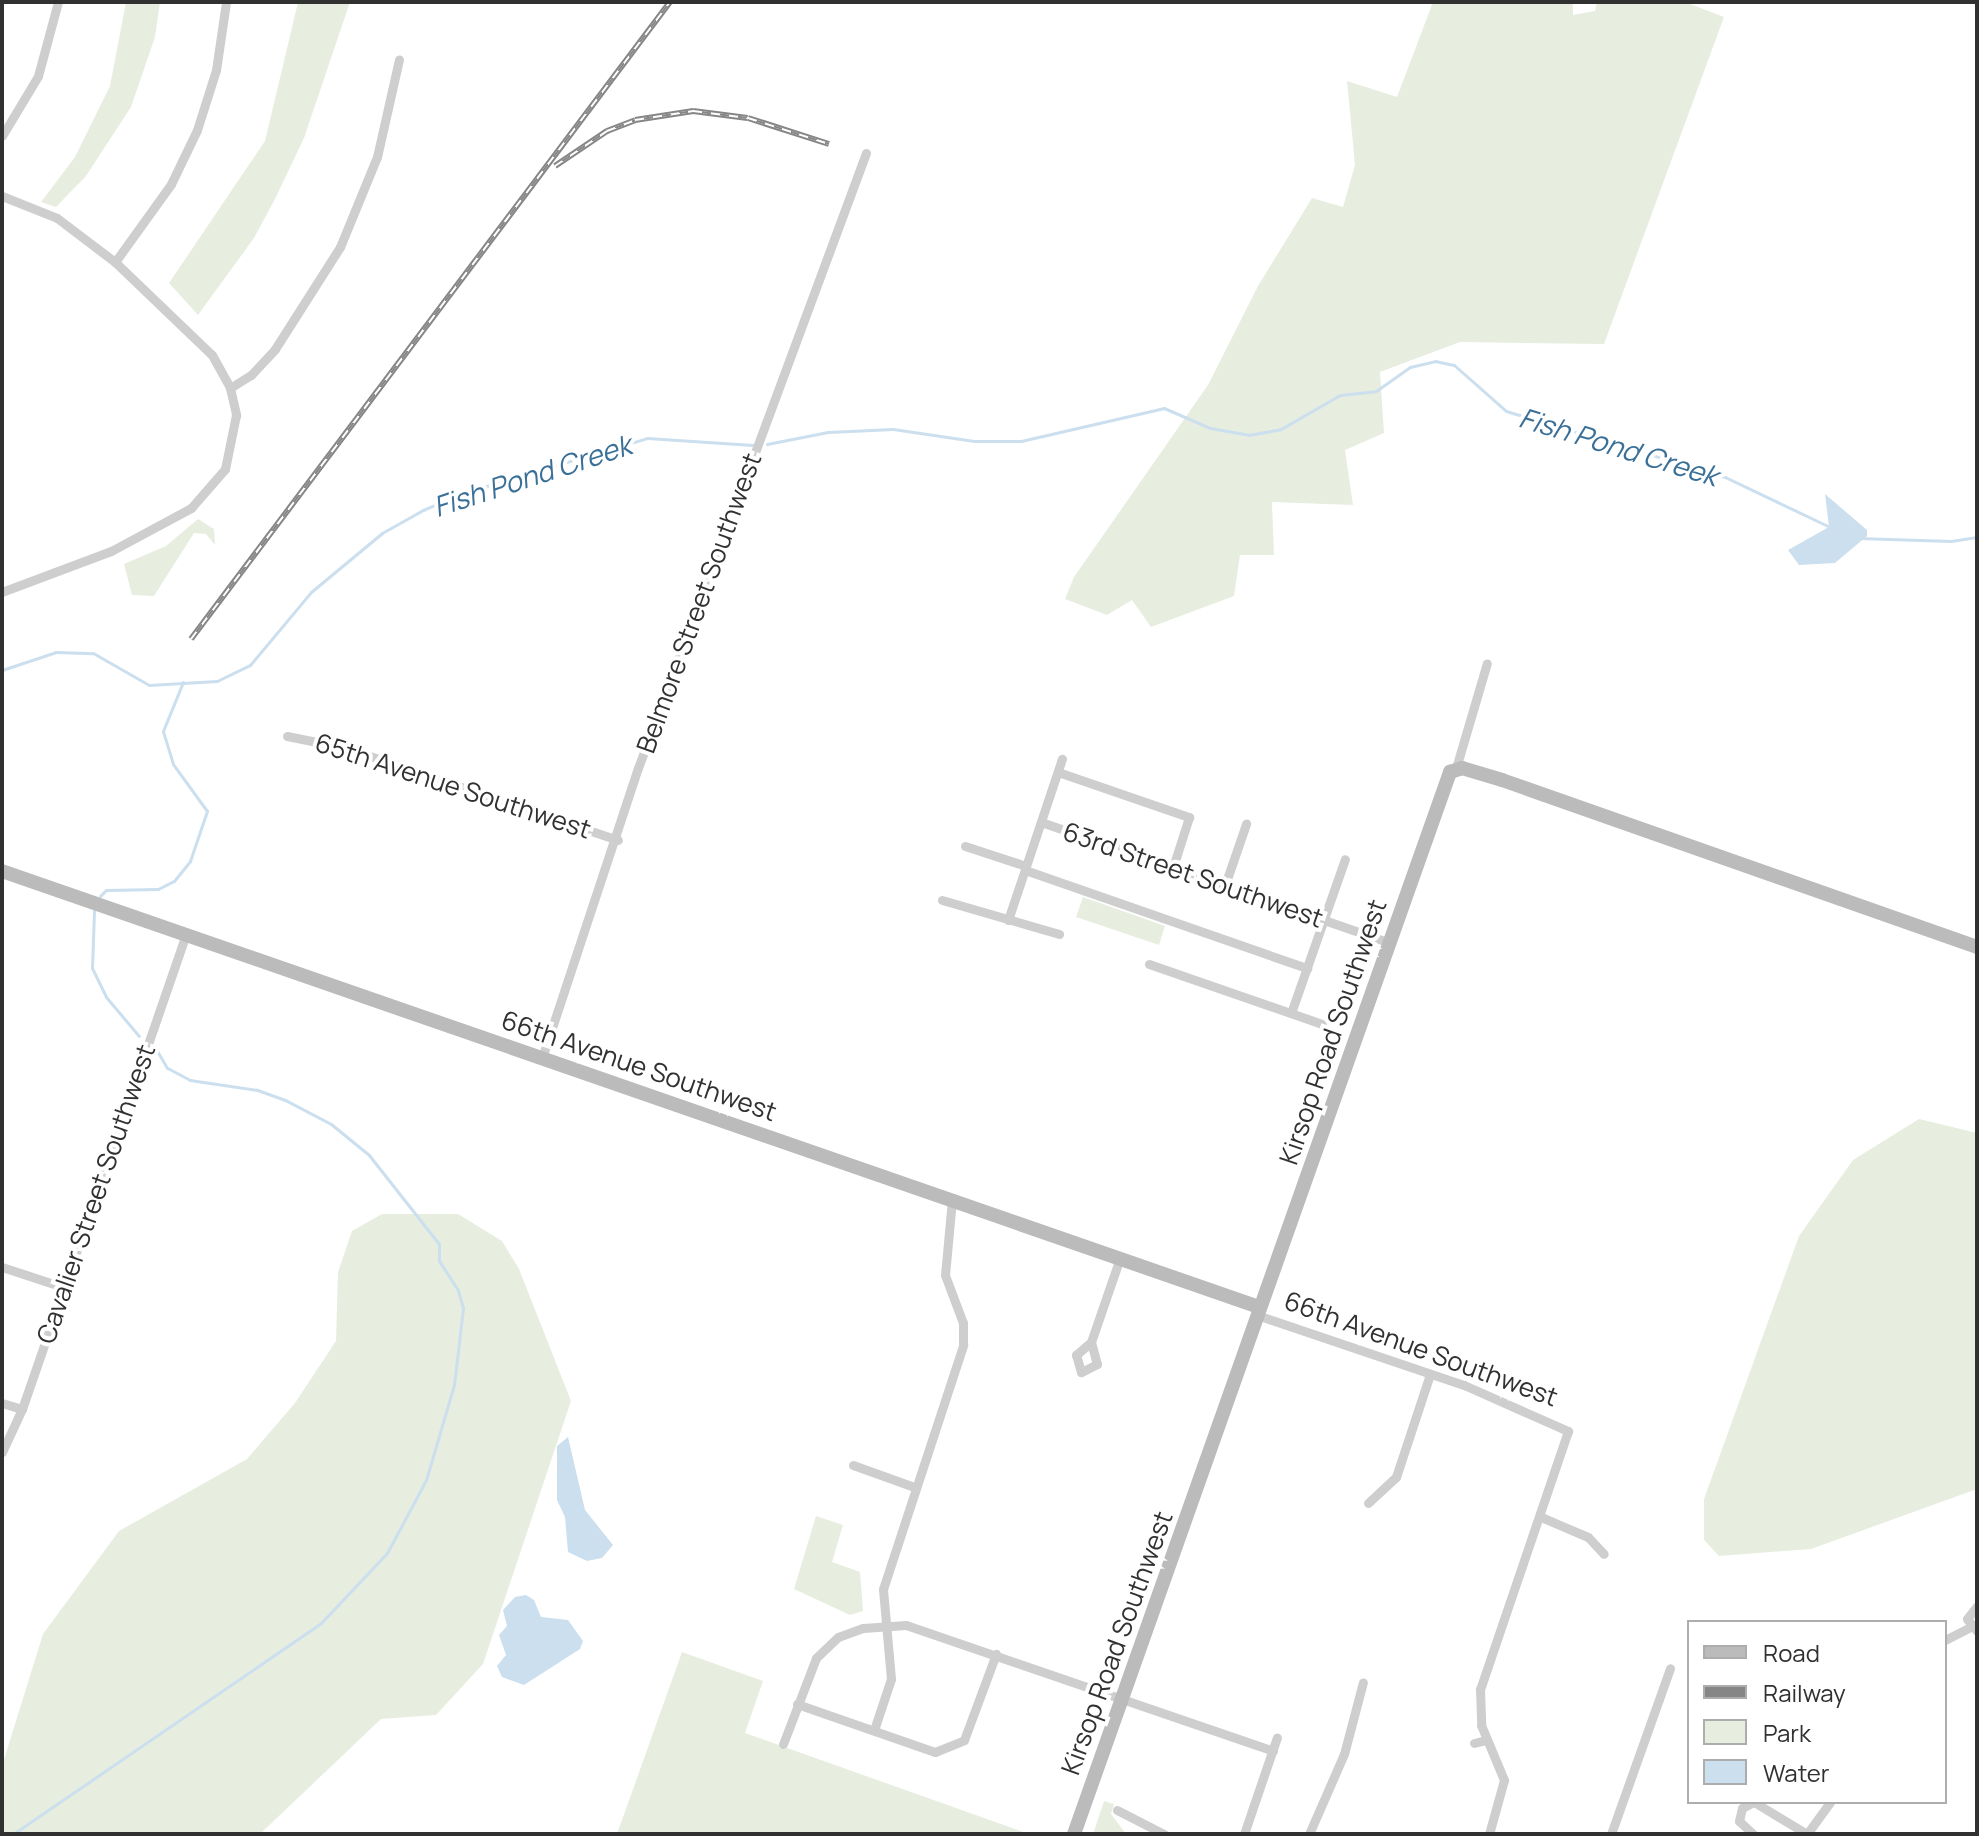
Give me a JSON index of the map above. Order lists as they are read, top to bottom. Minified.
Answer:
{"streets":{"street":["Belmore Street Southwest","65th Avenue Southwest","63rd Street Southwest","Kirsop Road Southwest","66th Avenue Southwest","Cavalier Street Southwest"]},"crossings":[["Belmore Street Southwest","65th Avenue Southwest"],["Belmore Street Southwest","66th Avenue Southwest"],["63rd Street Southwest","Kirsop Road Southwest"],["Kirsop Road Southwest","66th Avenue Southwest"],["66th Avenue Southwest","Cavalier Street Southwest"]],"water":["Fish Pond Creek"],"legend":["Road","Railway","Park","Water"]}
